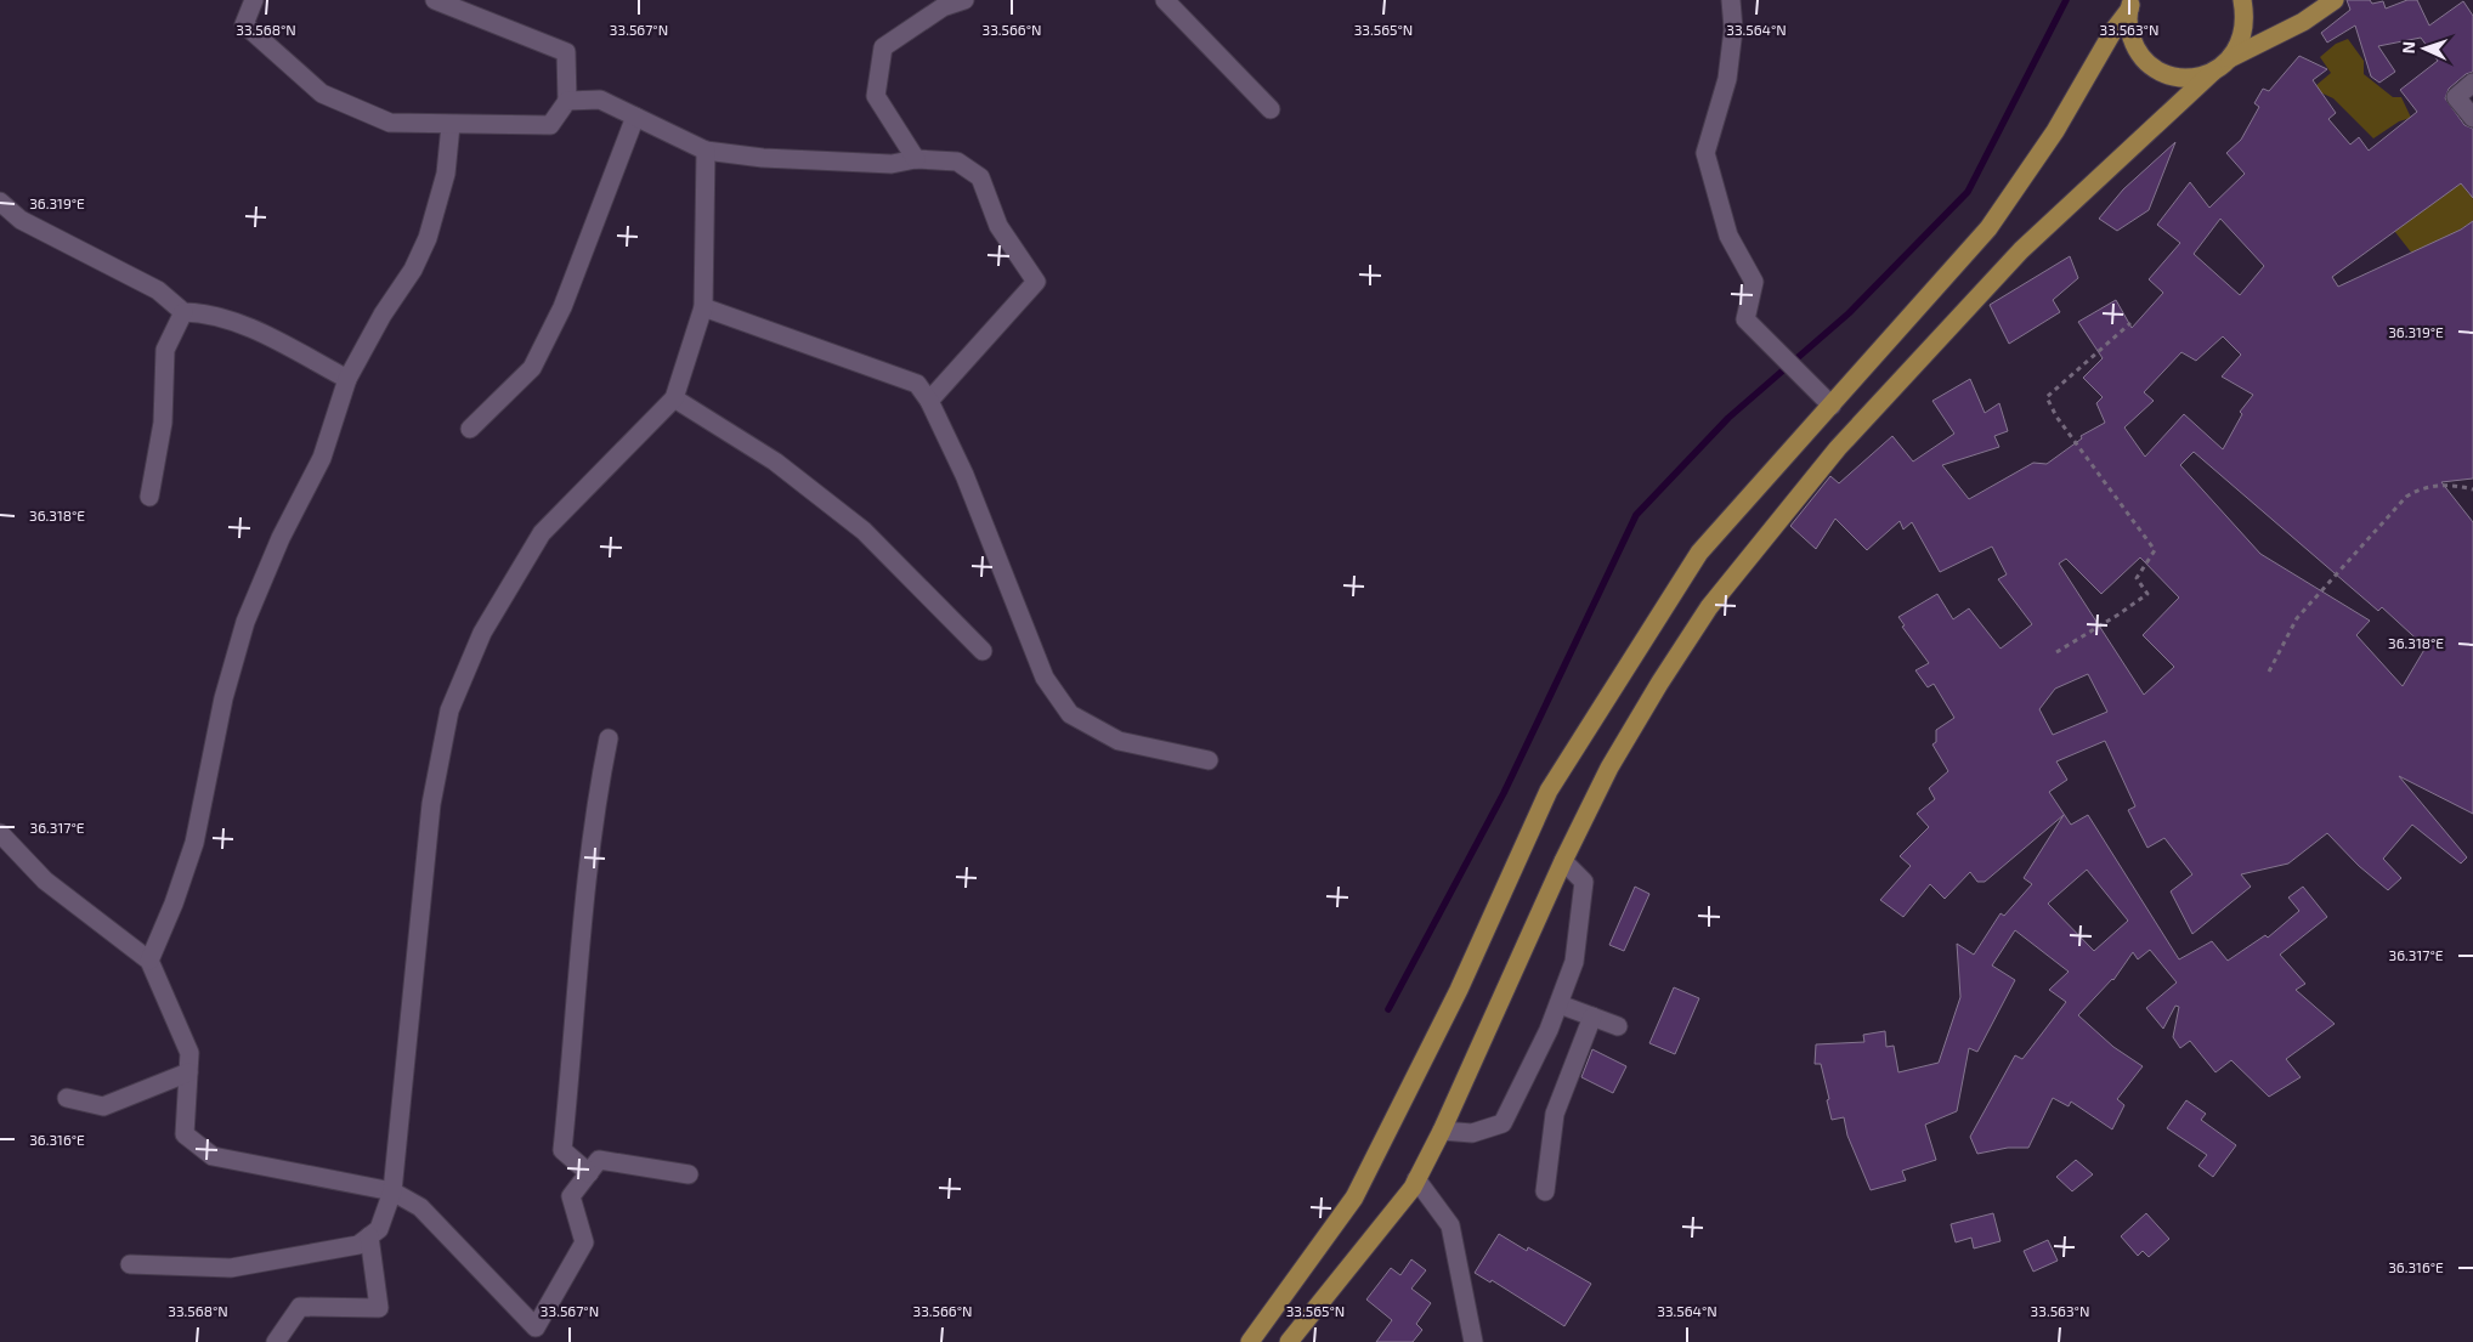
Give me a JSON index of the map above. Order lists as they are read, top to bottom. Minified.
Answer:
{"north":"left","coordinates":["33.568°N","33.567°N","33.566°N","33.565°N","33.564°N","33.563°N","36.319°E","36.318°E","36.317°E","36.316°E"]}
